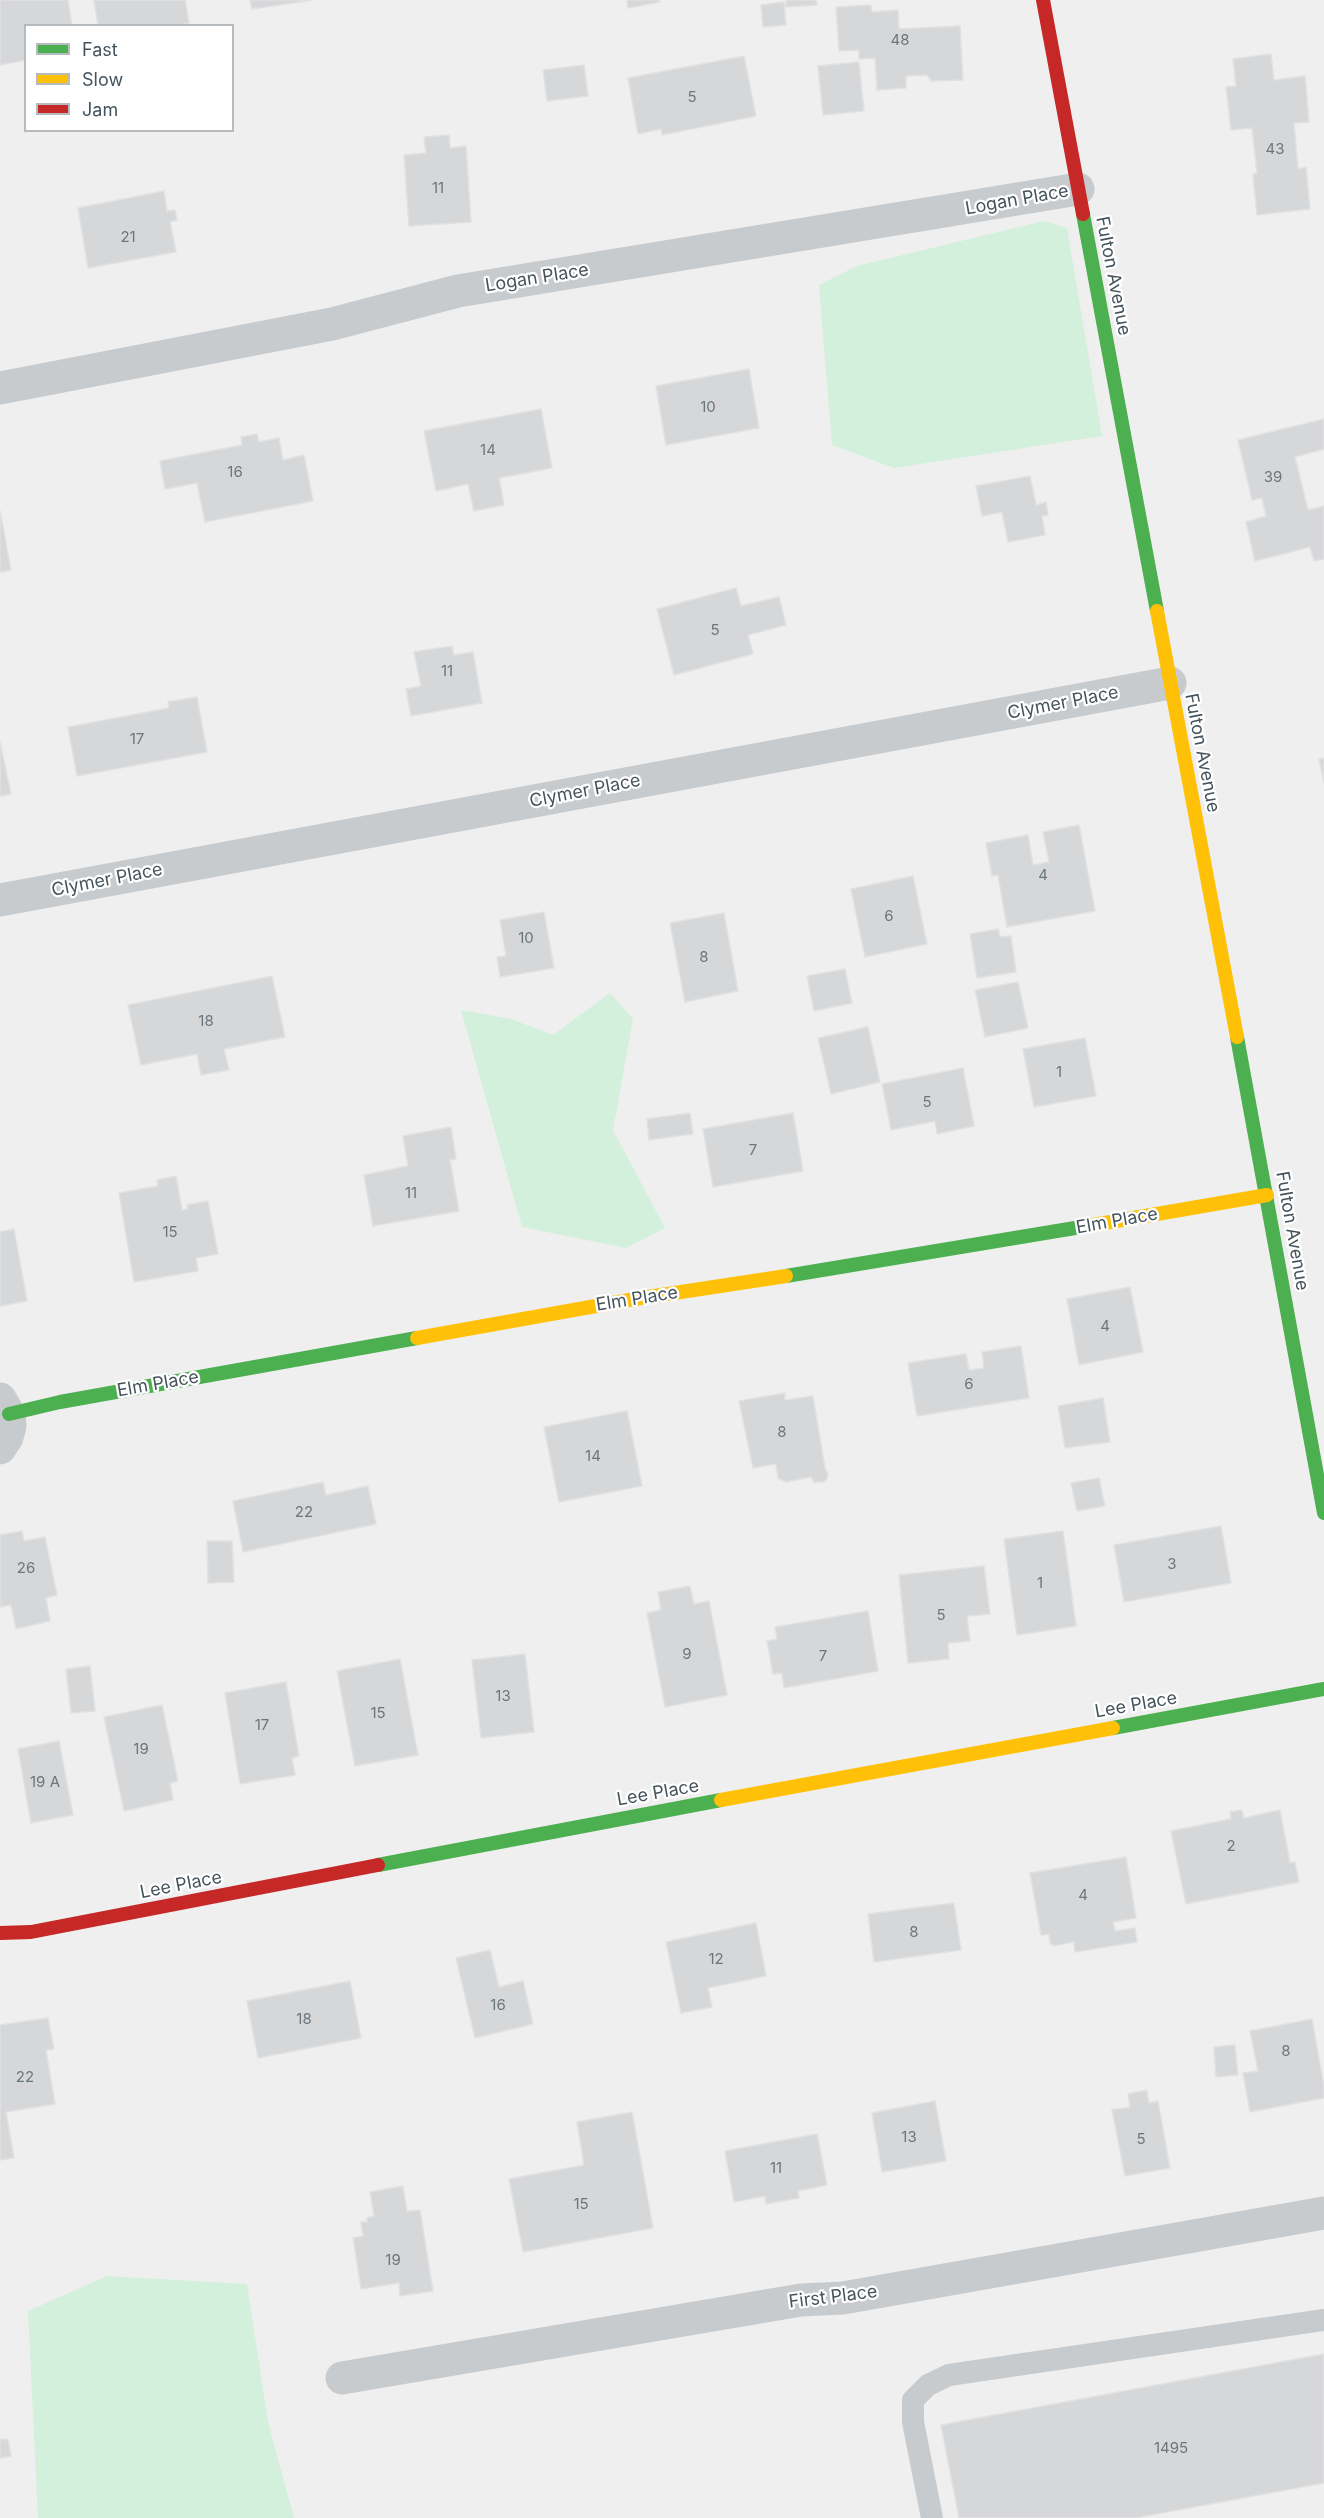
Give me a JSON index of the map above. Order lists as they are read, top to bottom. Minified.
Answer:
{"streets":{"street":["Logan Place","Fulton Avenue","Clymer Place","Elm Place","Lee Place","First Place"]},"crossings":[["Logan Place","Fulton Avenue"],["Fulton Avenue","Clymer Place"],["Fulton Avenue","Elm Place"]],"house_numbers":["48","5","43","11","21","10","14","16","39","5","11","17","4","6","10","8","18","1","5","7","11","15","4","6","8","14","22","3","26","1","5","9","7","13","15","17","19","19 A","2","4","8","12","16","18","8","22","13","5","11","15","19","1495"],"legend":["Fast","Slow","Jam"]}
